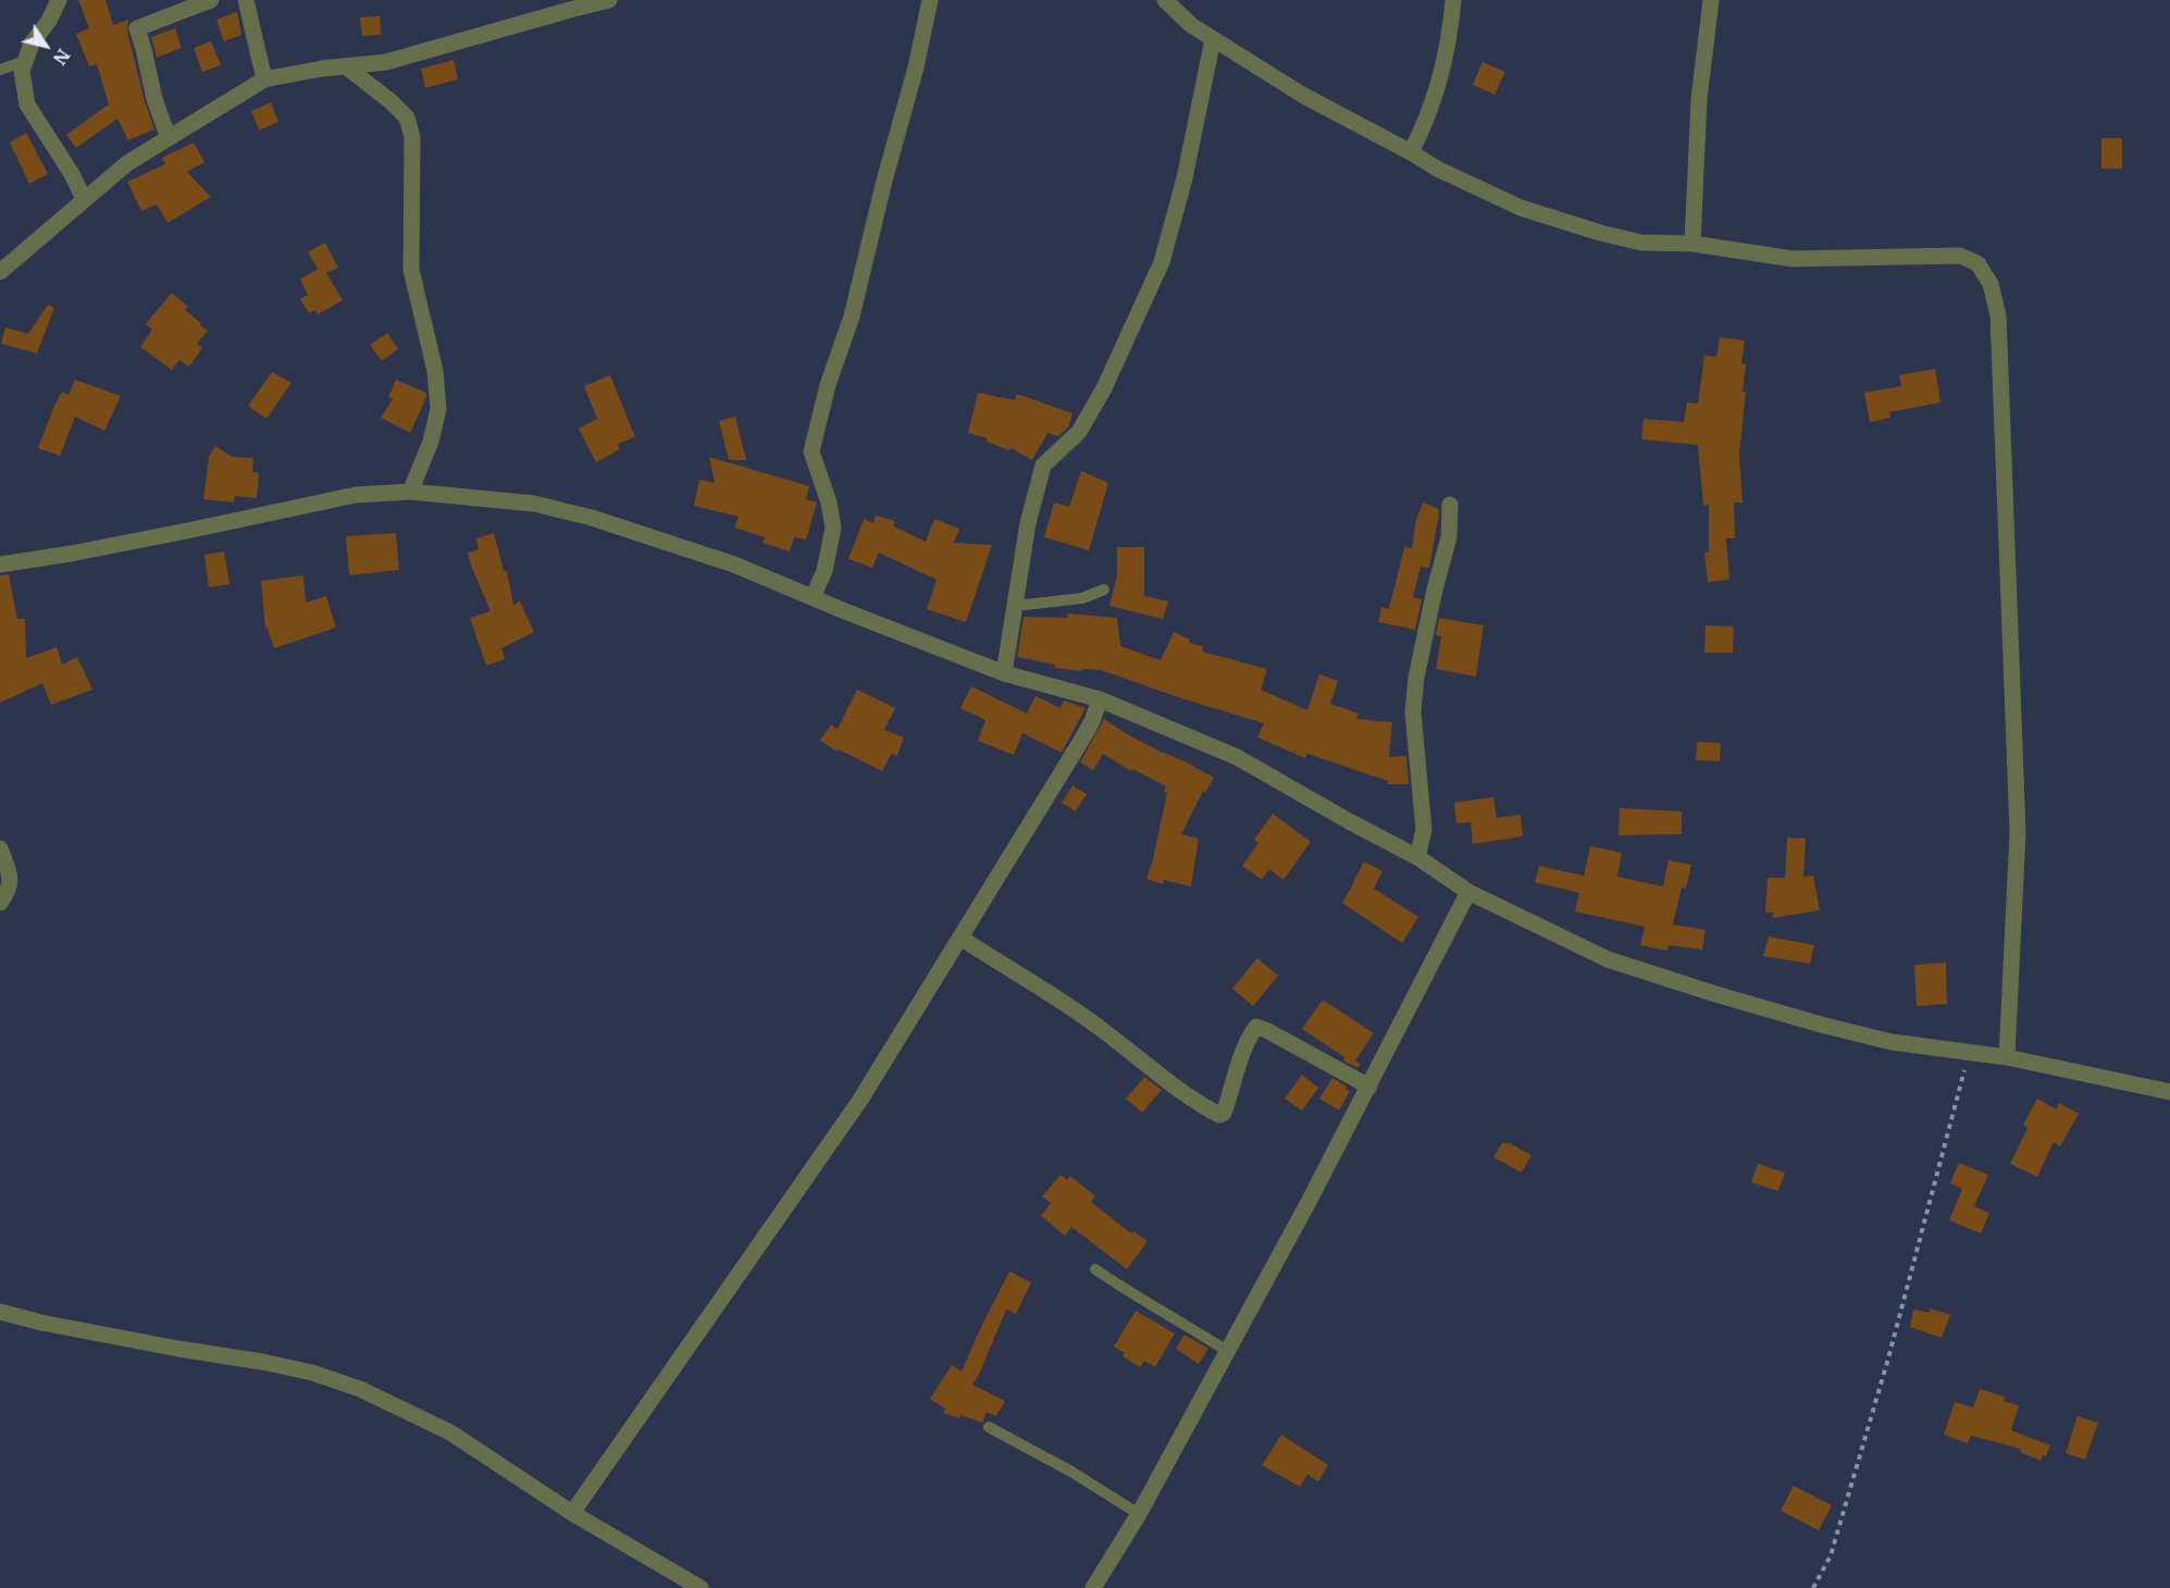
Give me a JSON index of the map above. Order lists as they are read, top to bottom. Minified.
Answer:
{"north":"bottom right"}
